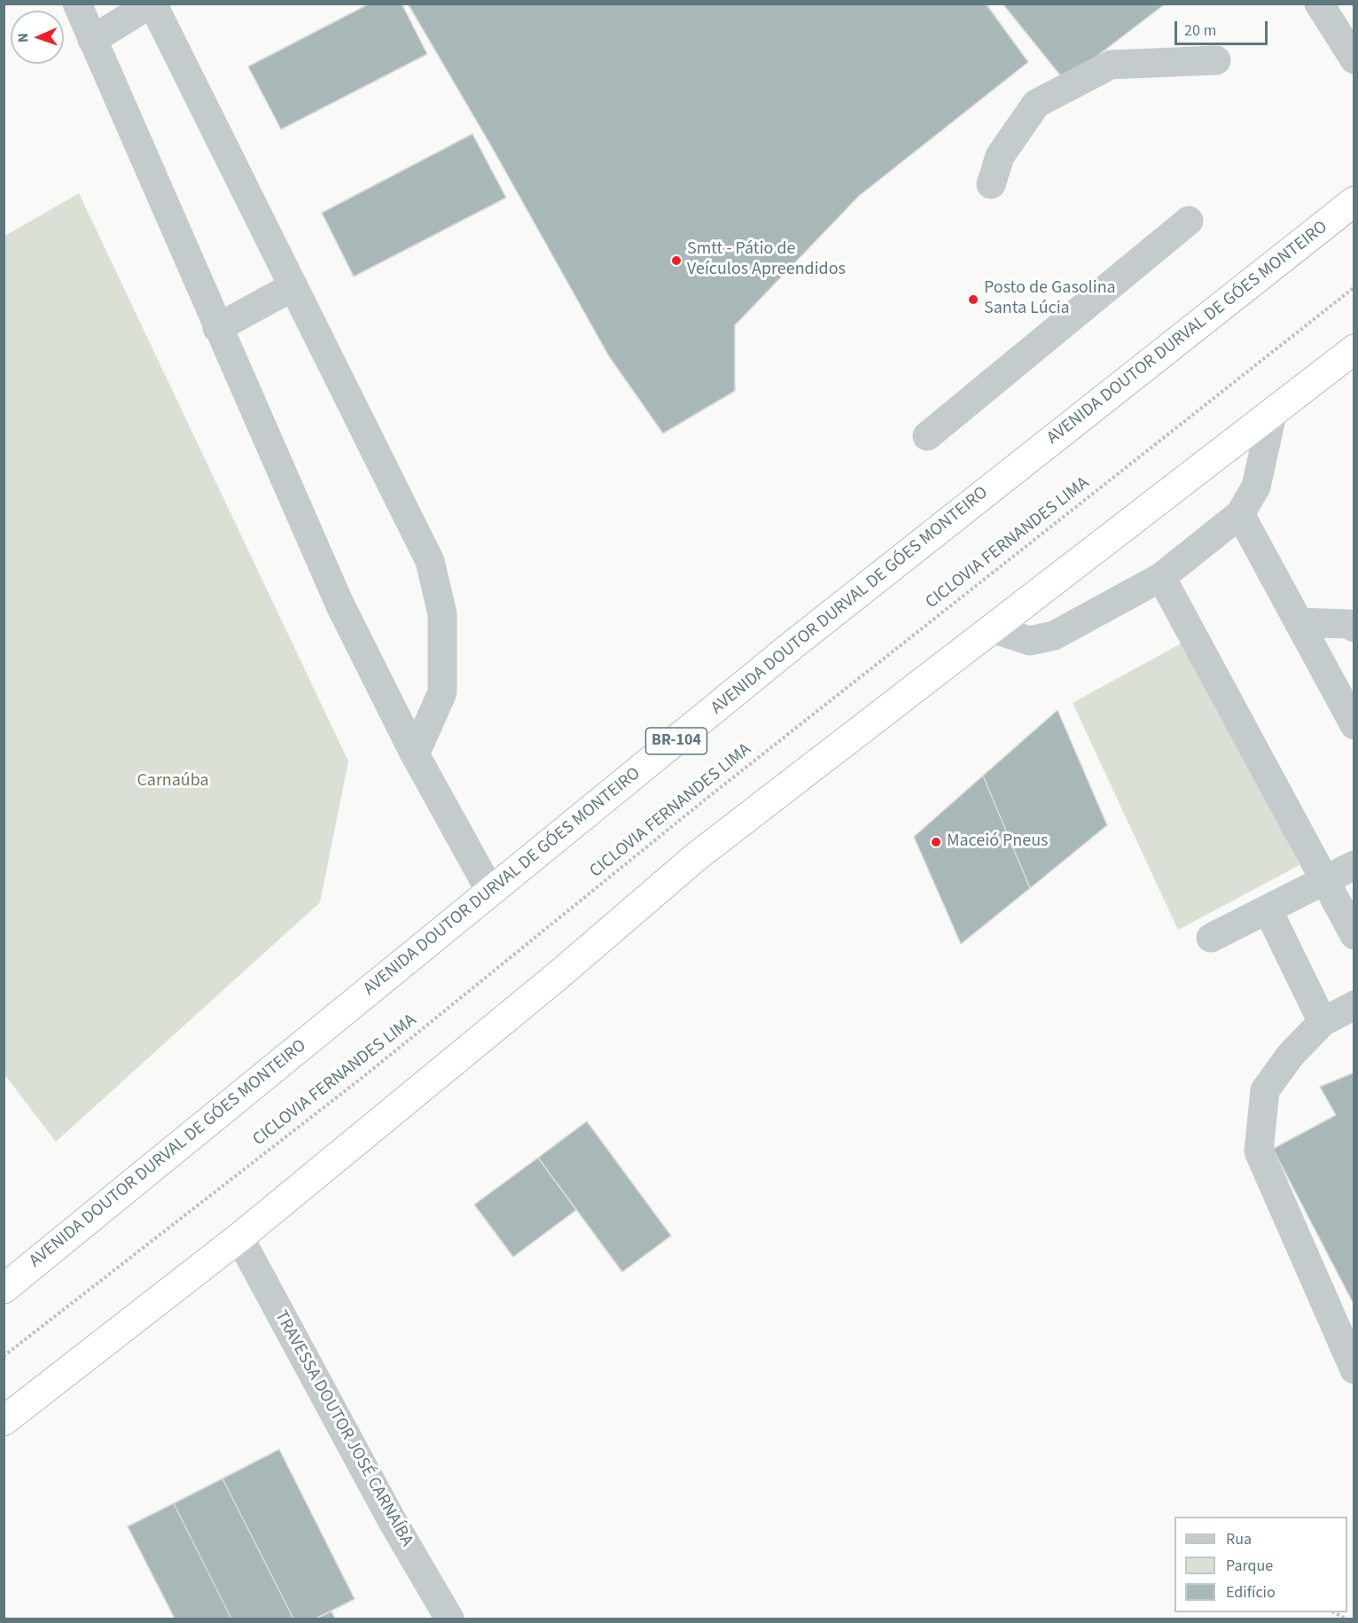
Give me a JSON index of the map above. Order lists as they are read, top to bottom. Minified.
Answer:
{"streets":{"highway":["AVENIDA DOUTOR DURVAL DE GÓES MONTEIRO","BR-104"],"street":["TRAVESSA DOUTOR JOSÉ CARNAÍBA"],"path":["CICLOVIA FERNANDES LIMA"]},"parks":["Carnaúba"],"places":["Smtt - Pátio de Veículos Apreendidos","Posto de Gasolina Santa Lúcia","Maceió Pneus"],"legend":["Rua","Parque","Edifício"],"scale_bar":"20 m","north":"left"}
